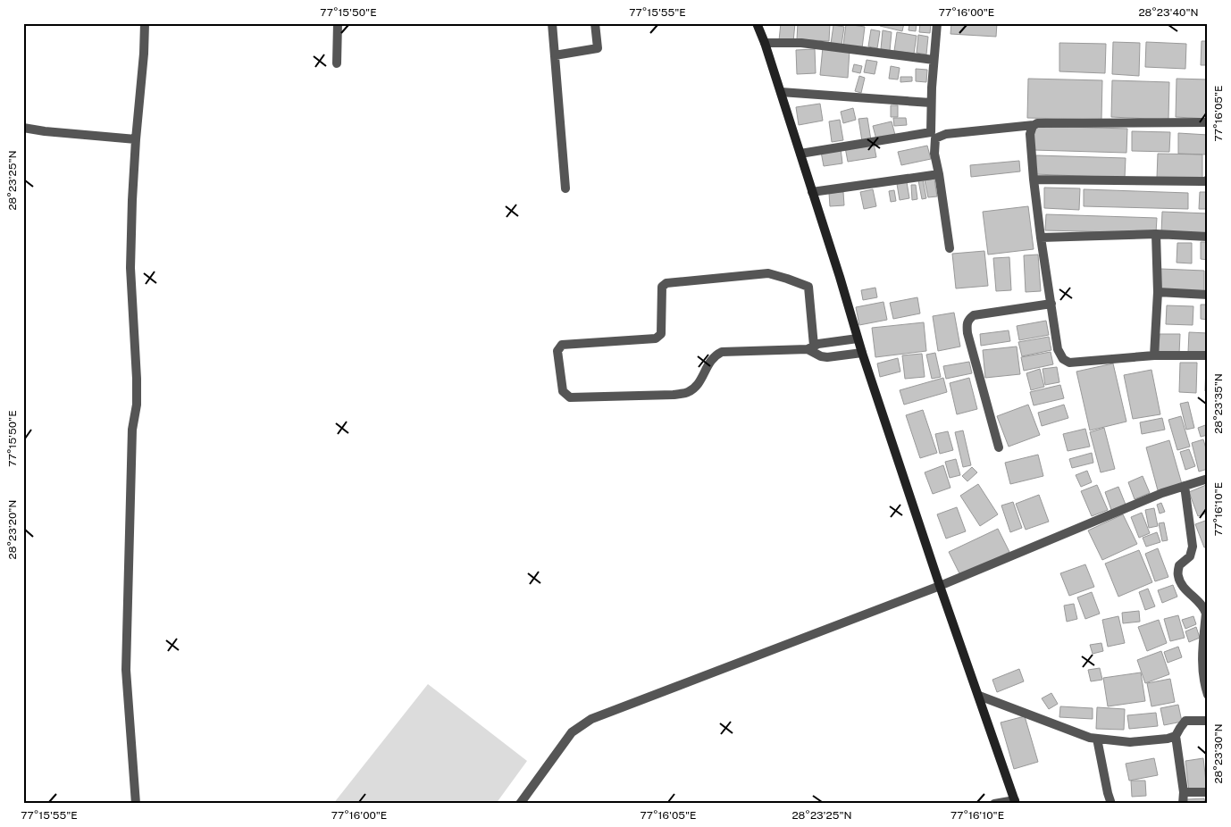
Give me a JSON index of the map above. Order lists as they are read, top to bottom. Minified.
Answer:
{"coordinates":["77°15'50\"E","77°15'55\"E","77°16'00\"E","28°23'40\"N","77°16'05\"E","28°23'25\"N","28°23'35\"N","77°16'10\"E","28°23'20\"N","28°23'30\"N"]}
